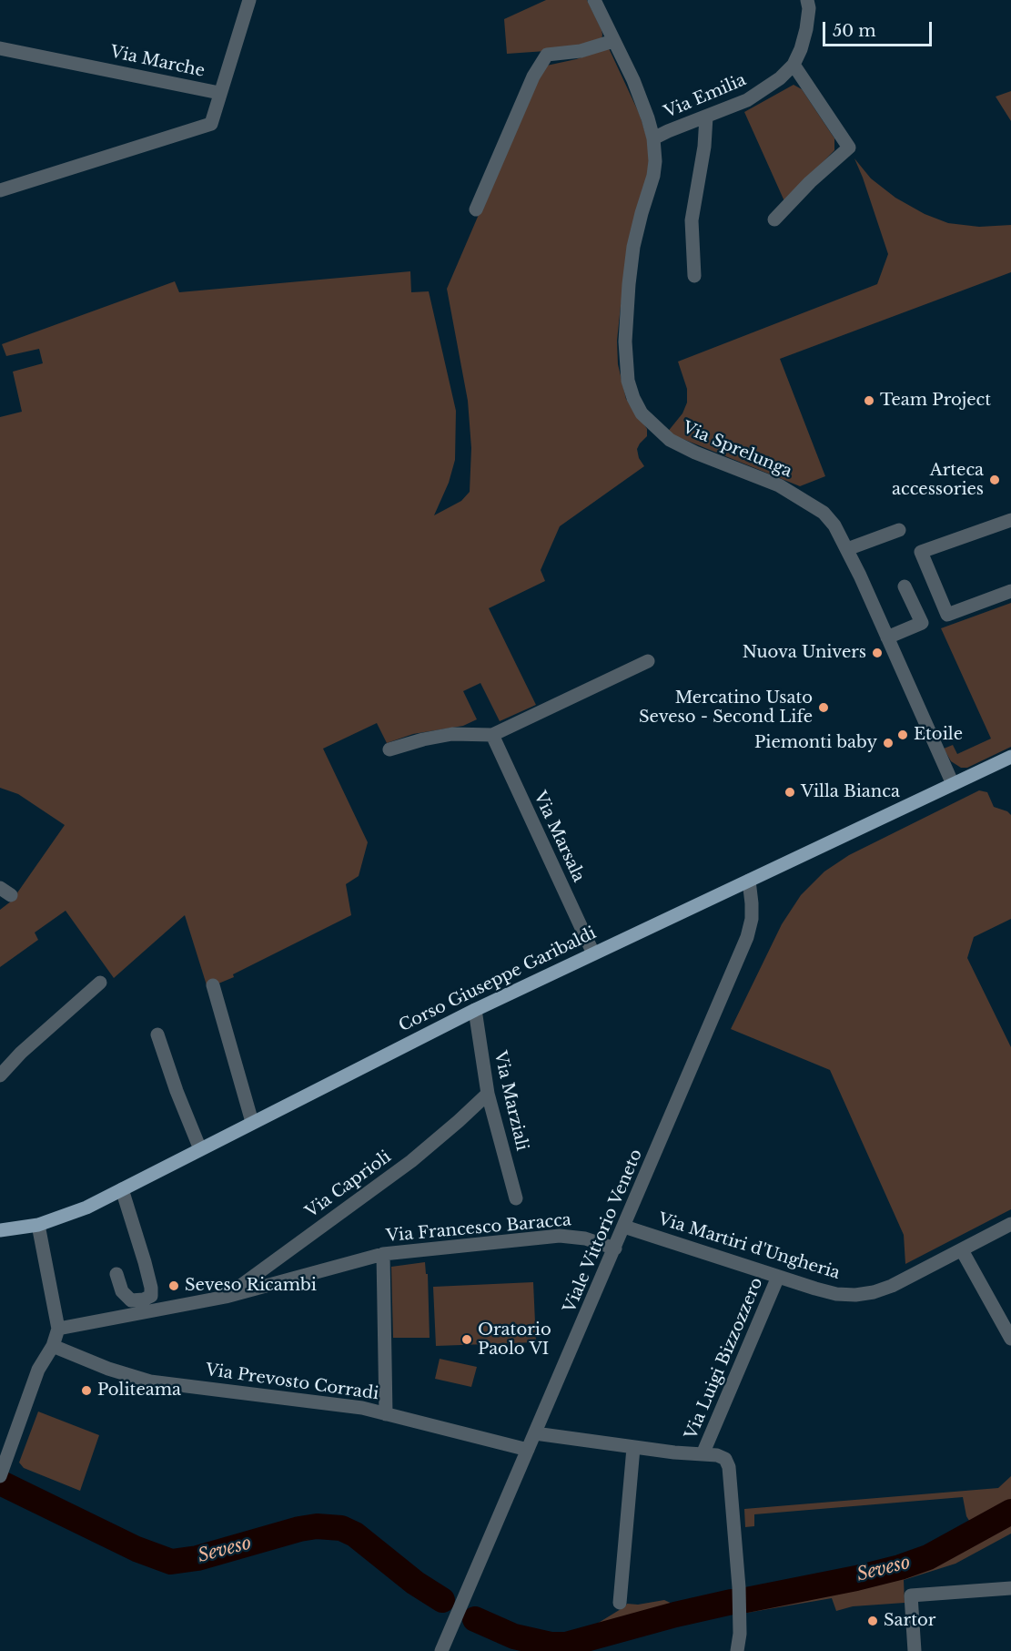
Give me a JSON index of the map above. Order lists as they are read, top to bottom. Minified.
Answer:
{"streets":{"main road":["Corso Giuseppe Garibaldi"],"street":["Via Marche","Via Emilia","Via Sprelunga","Via Marsala","Via Marziali","Via Caprioli","Via Francesco Baracca","Viale Vittorio Veneto","Via Martiri d'Ungheria","Via Luigi Bizzozzero","Via Prevosto Corradi"]},"crossings":[["Via Emilia","Via Sprelunga"],["Via Sprelunga","Corso Giuseppe Garibaldi"],["Via Marsala","Corso Giuseppe Garibaldi"],["Corso Giuseppe Garibaldi","Via Marziali"],["Corso Giuseppe Garibaldi","Viale Vittorio Veneto"],["Via Marziali","Via Caprioli"],["Via Caprioli","Via Francesco Baracca"],["Via Francesco Baracca","Viale Vittorio Veneto"],["Viale Vittorio Veneto","Via Martiri d'Ungheria"],["Viale Vittorio Veneto","Via Prevosto Corradi"],["Via Martiri d'Ungheria","Via Luigi Bizzozzero"]],"water":["Seveso"],"places":["Team Project","Arteca accessories","Nuova Univers","Mercatino Usato Seveso - Second Life","Etoile","Piemonti baby","Villa Bianca","Seveso Ricambi","Oratorio Paolo VI","Politeama","Sartor"],"scale_bar":"50 m"}
